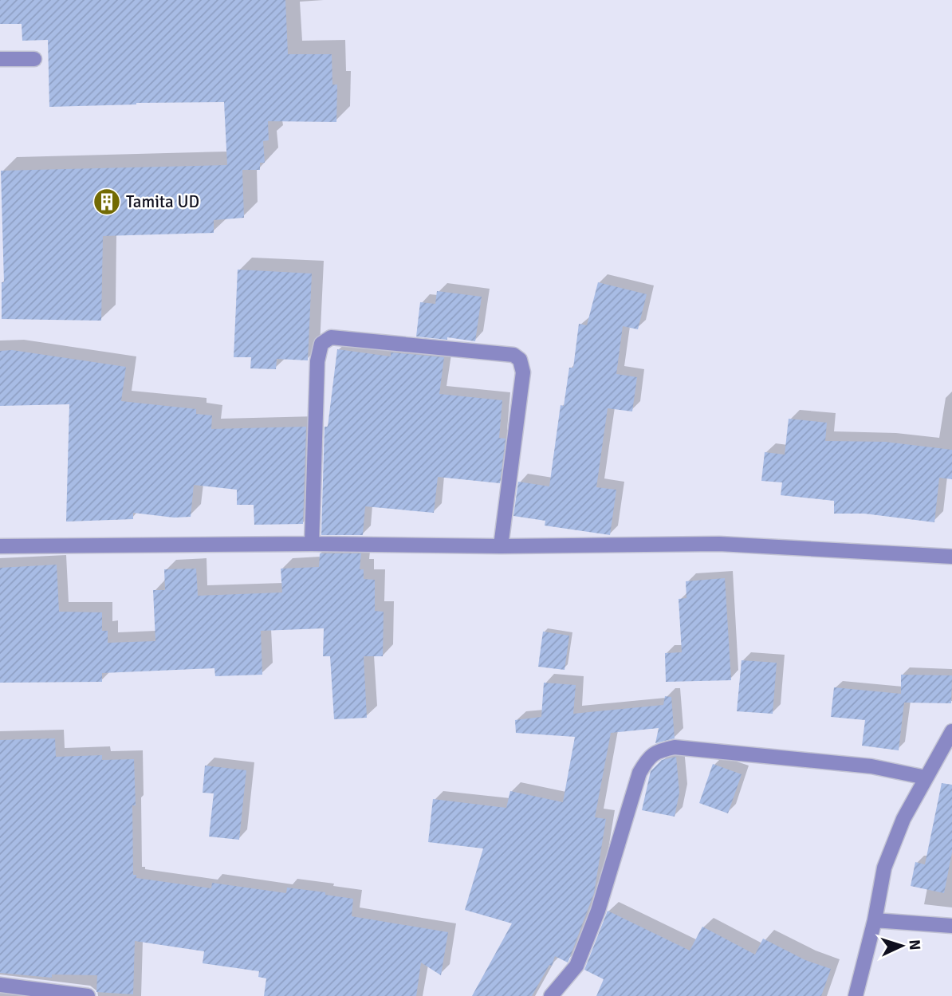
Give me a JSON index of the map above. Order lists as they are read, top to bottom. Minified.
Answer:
{"places":{"building":["Tamita UD"]},"north":"right"}
